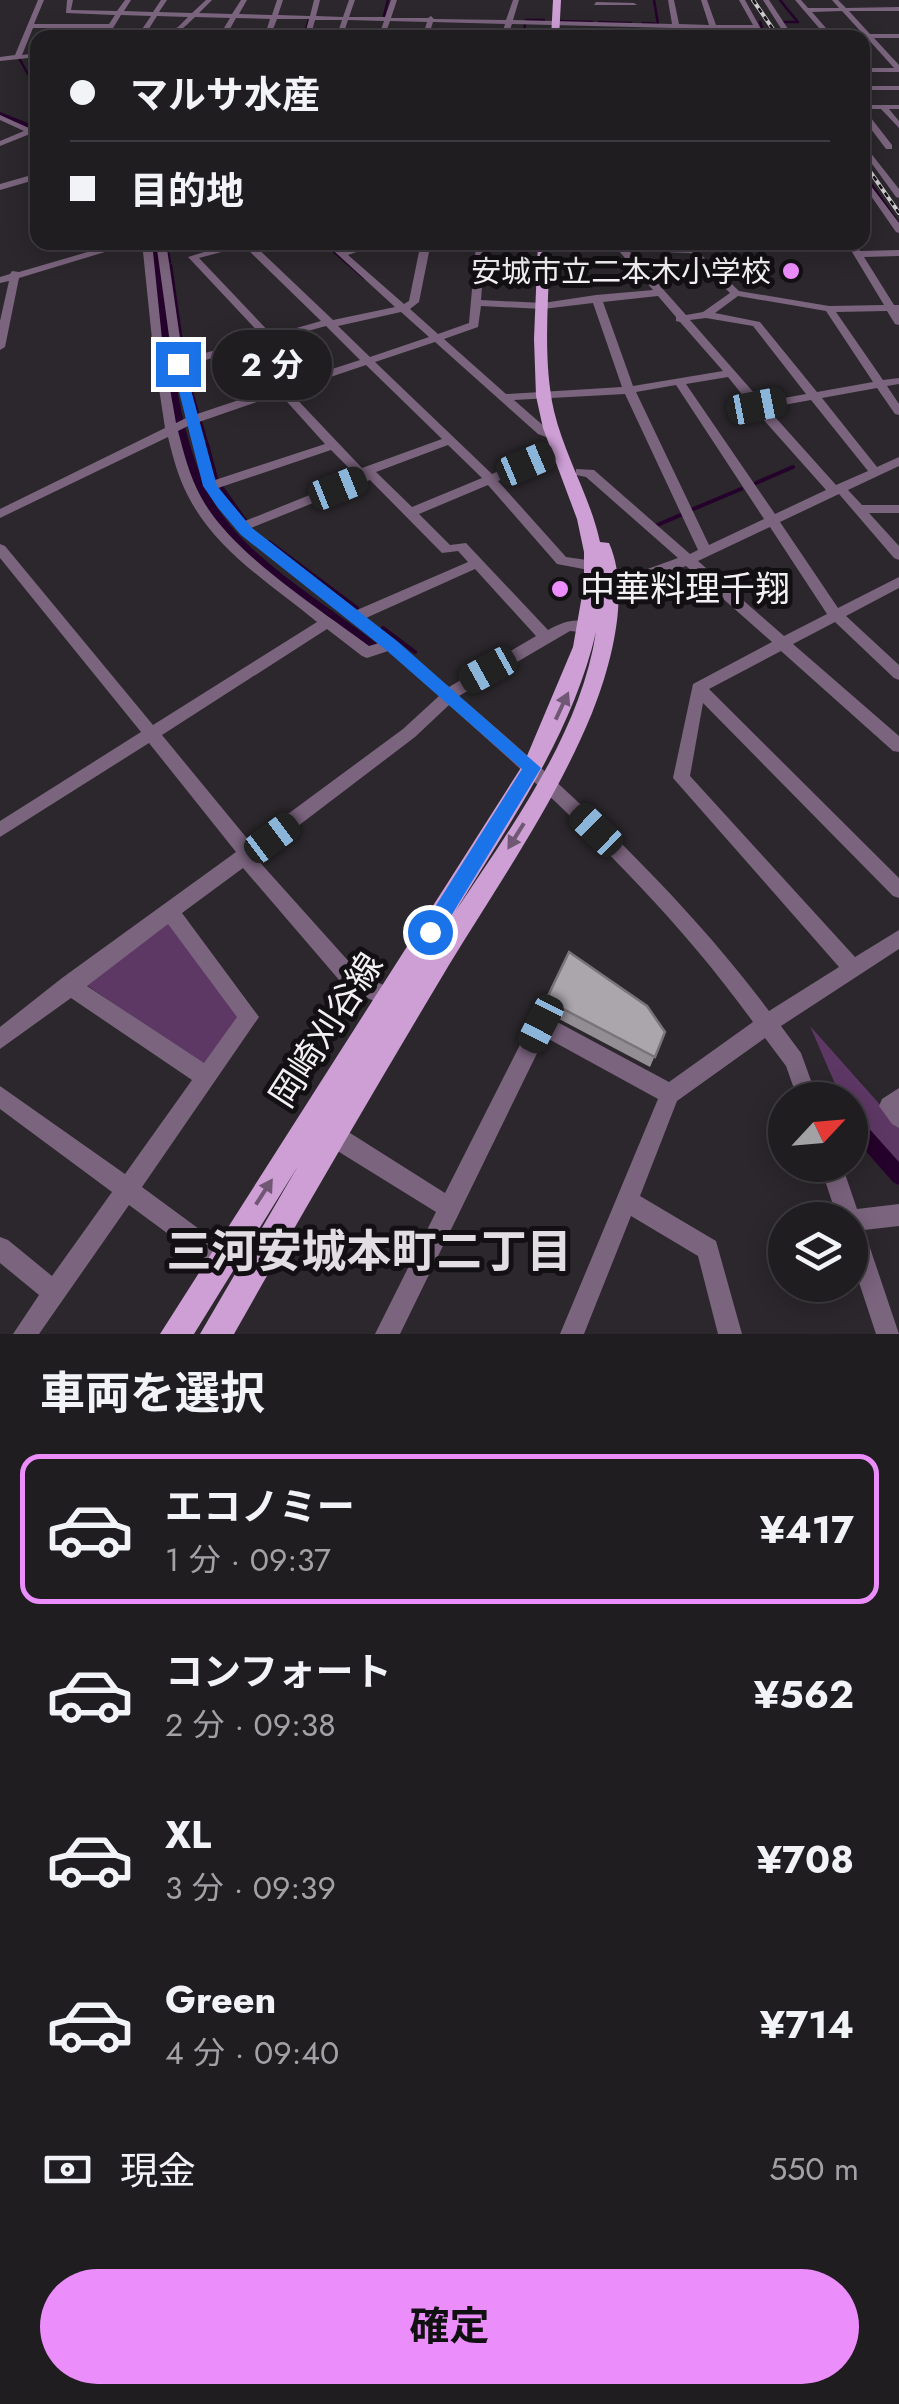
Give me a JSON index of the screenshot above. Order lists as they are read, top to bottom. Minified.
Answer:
{"streets":{"main road":["岡崎刈谷線"]},"districts":["三河安城本町二丁目"],"places":["安城市立二本木小学校","中華料理千翔"],"north":"top right","page":{"banner":["マルサ水産","目的地"],"bubble":"2 分","heading":"車両を選択","list":[{"name":"エコノミー","note":"1 分 · 09:37","value":"¥417"},{"name":"コンフォート","note":"2 分 · 09:38","value":"¥562"},{"name":"XL","note":"3 分 · 09:39","value":"¥708"},{"name":"Green","note":"4 分 · 09:40","value":"¥714"}],"pay":["現金","550 m"],"buttons":"確定"}}
